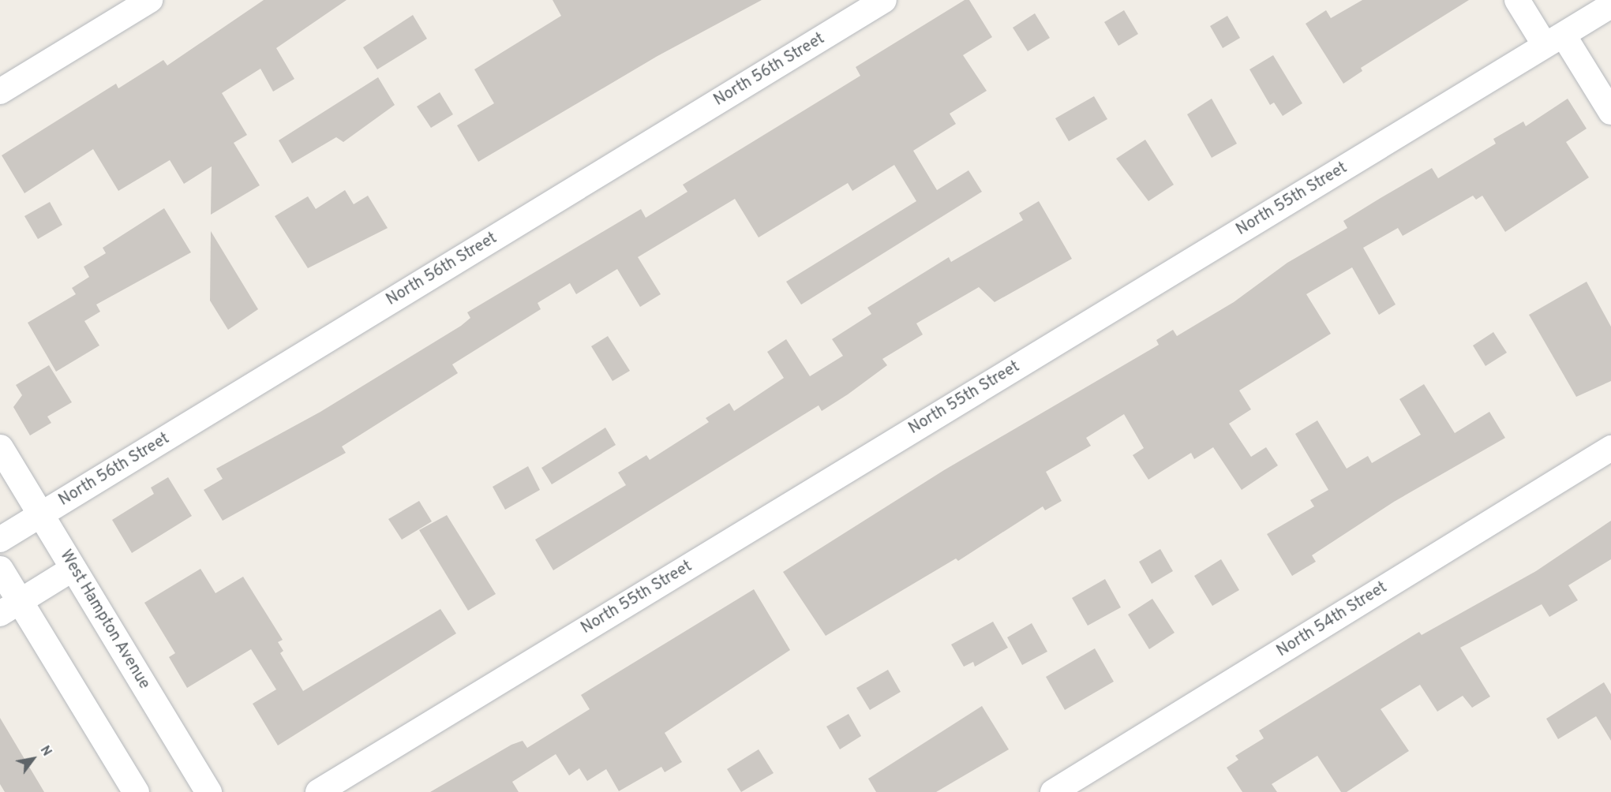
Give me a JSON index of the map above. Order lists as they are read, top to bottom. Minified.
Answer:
{"streets":{"main road":["West Hampton Avenue"],"street":["North 56th Street","North 55th Street","North 54th Street"]},"crossings":[["North 56th Street","West Hampton Avenue"]],"north":"top right"}
